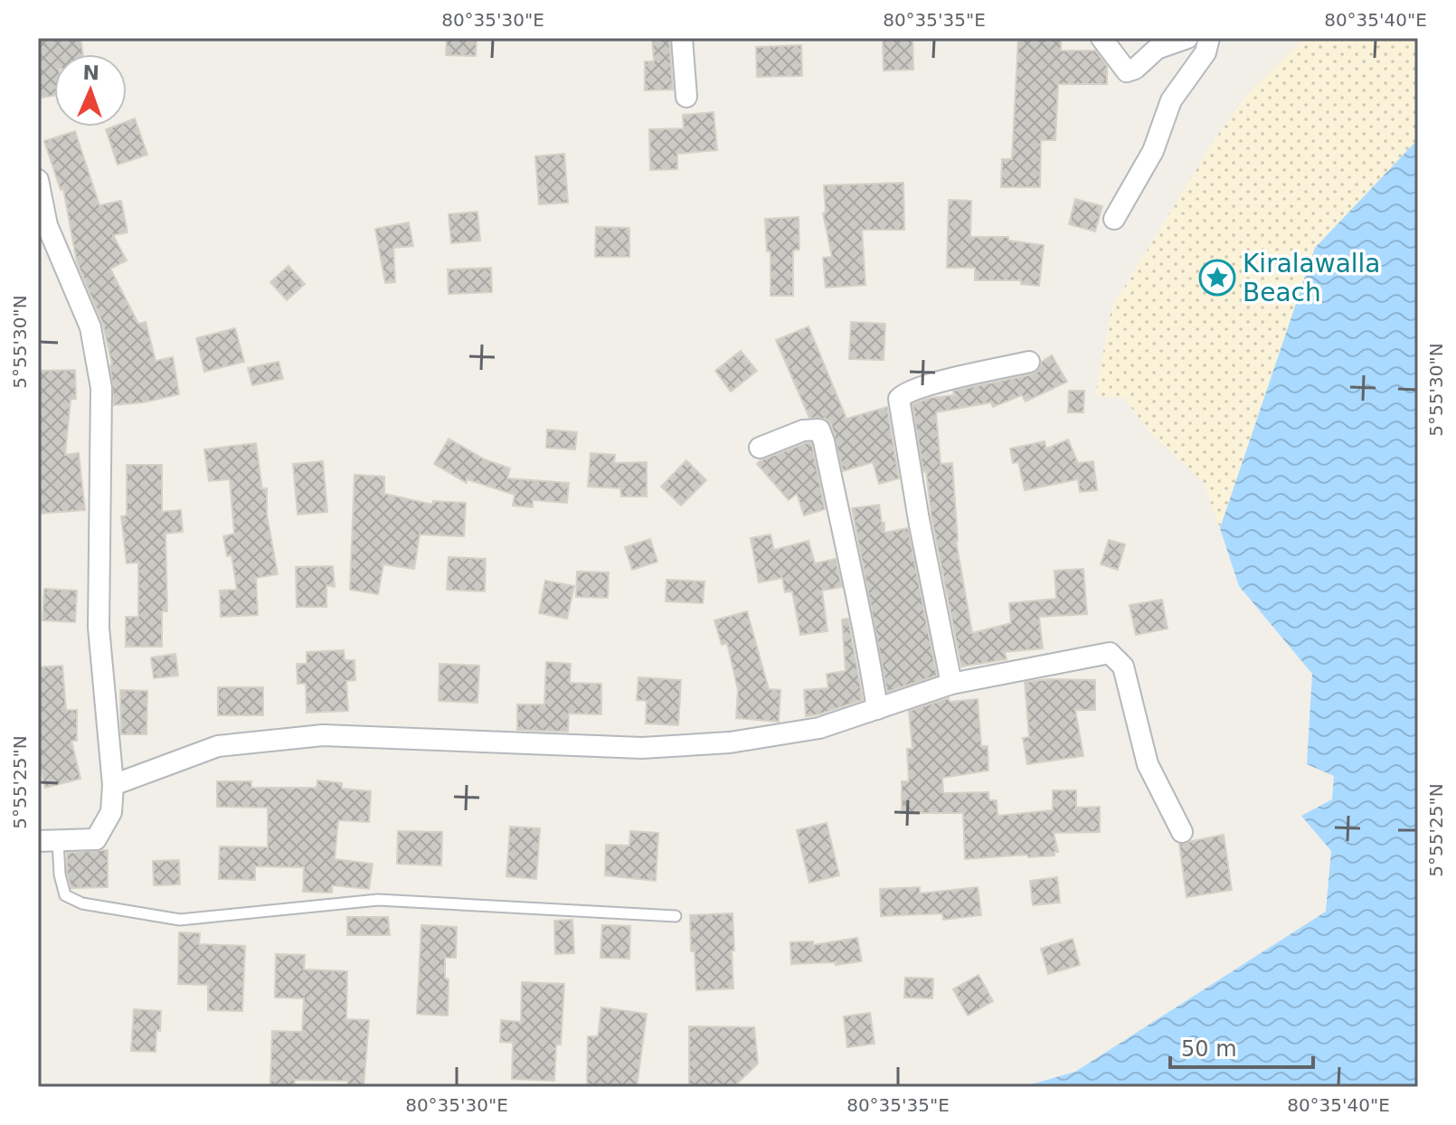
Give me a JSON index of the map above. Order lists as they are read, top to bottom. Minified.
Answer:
{"places":{"place":["Kiralawalla Beach"]},"scale_bar":"50 m","north":"top","coordinates":["80°35'30\"E","80°35'35\"E","80°35'40\"E","5°55'30\"N","5°55'25\"N"]}
